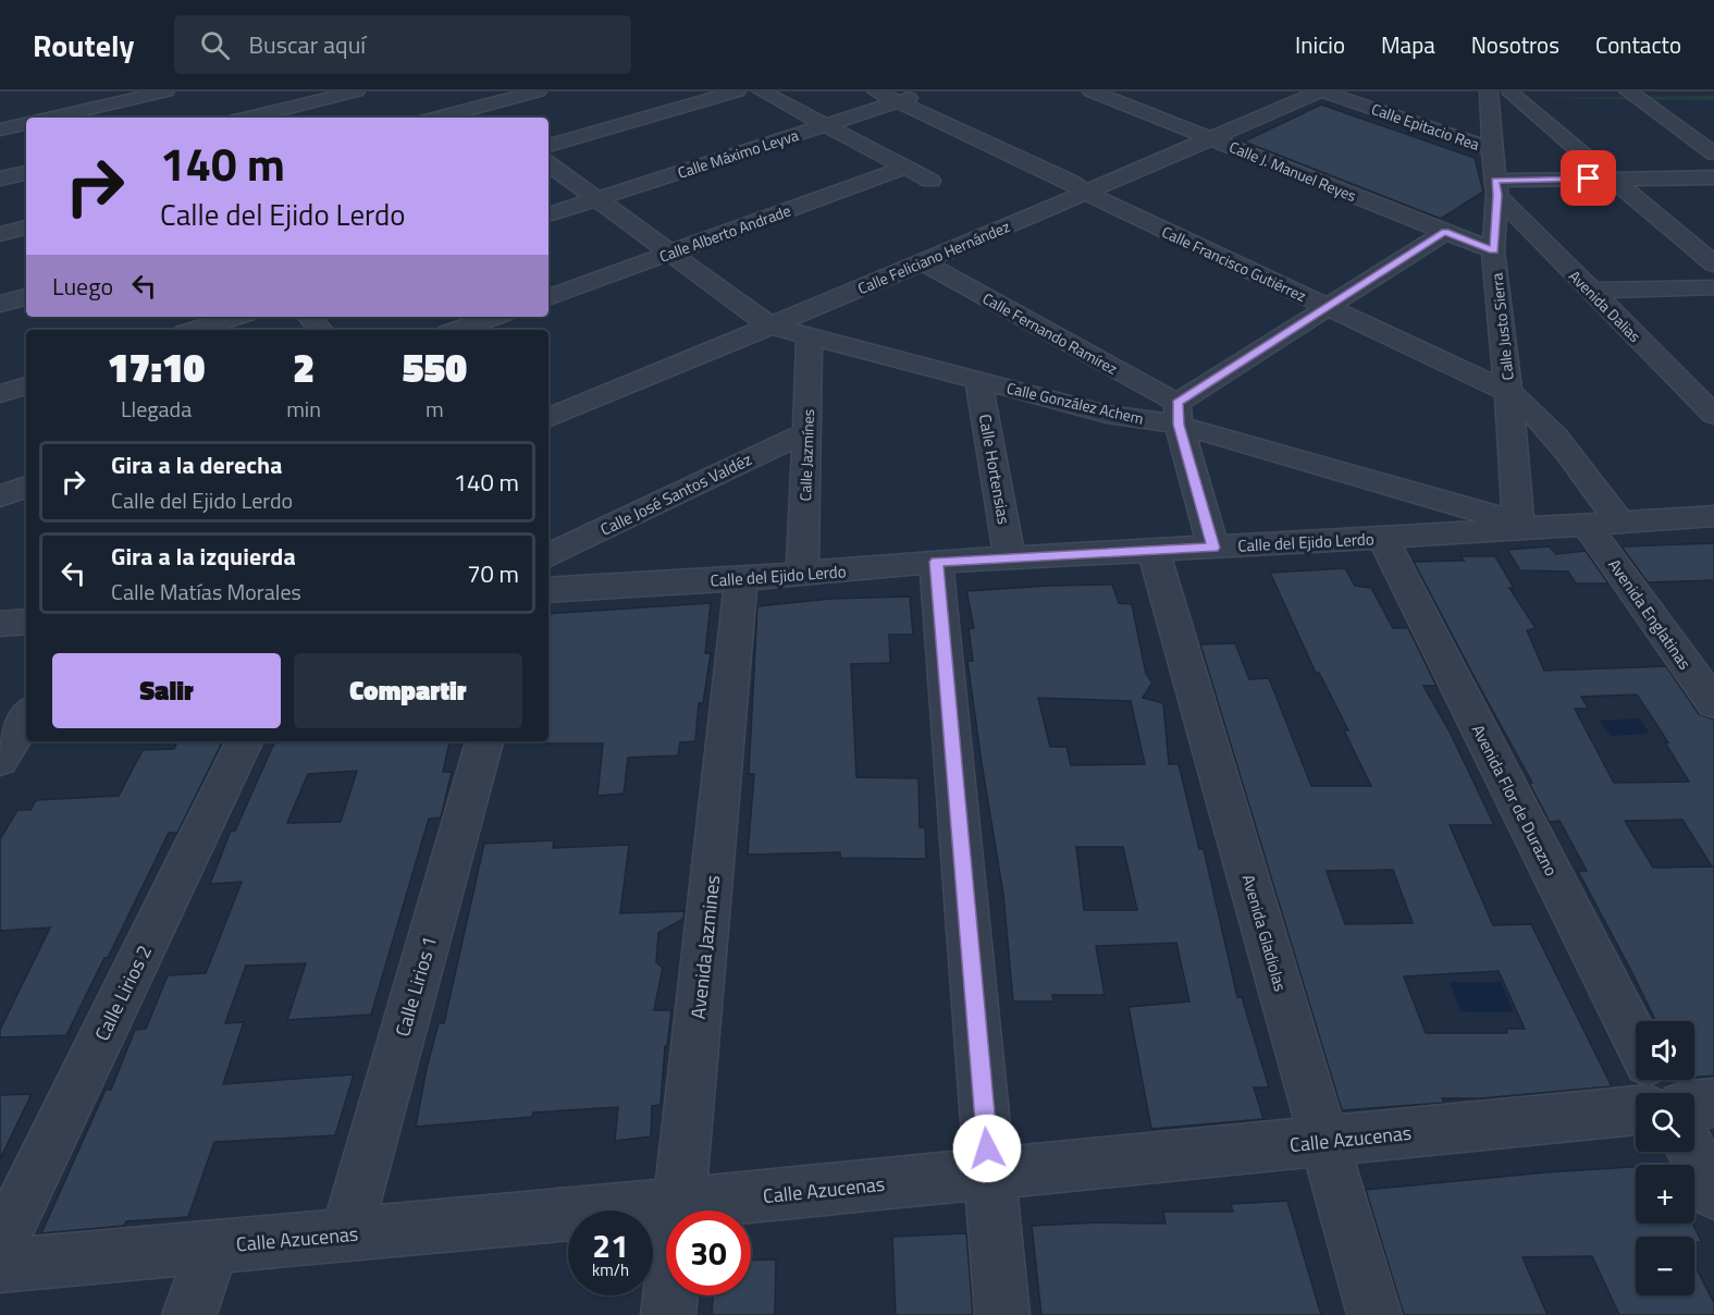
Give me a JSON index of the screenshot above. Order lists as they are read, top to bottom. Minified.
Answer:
{"streets":{"street":["Calle Epitacio Rea","Calle Máximo Leyva","Calle J. Manuel Reyes","Calle Alberto Andrade","Calle Feliciano Hernández","Calle Francisco Gutiérrez","Avenida Dalias","Calle Justo Sierra","Calle Fernando Ramírez","Calle González Achem","Calle Jazmínes","Calle Hortensias","Calle José Santos Valdéz","Calle del Ejido Lerdo","Avenida Englatinas","Avenida Flor de Durazno","Avenida Gladiolas","Avenida Jazmines","Calle Lirios 1","Calle Lirios 2","Calle Azucenas"]},"crossings":[["Calle Epitacio Rea","Calle Feliciano Hernández"],["Calle Epitacio Rea","Calle Justo Sierra"],["Calle Máximo Leyva","Calle Francisco Gutiérrez"],["Calle J. Manuel Reyes","Calle Feliciano Hernández"],["Calle J. Manuel Reyes","Calle Justo Sierra"],["Calle Feliciano Hernández","Calle Francisco Gutiérrez"],["Calle Feliciano Hernández","Calle Fernando Ramírez"],["Calle Feliciano Hernández","Calle González Achem"],["Calle Francisco Gutiérrez","Calle Justo Sierra"],["Calle Francisco Gutiérrez","Calle del Ejido Lerdo"],["Avenida Dalias","Calle Justo Sierra"],["Calle Justo Sierra","Calle González Achem"],["Calle Justo Sierra","Calle del Ejido Lerdo"],["Calle Fernando Ramírez","Calle González Achem"],["Calle González Achem","Calle Jazmínes"],["Calle González Achem","Calle Hortensias"],["Calle González Achem","Calle del Ejido Lerdo"],["Calle Jazmínes","Calle José Santos Valdéz"],["Calle Jazmínes","Calle del Ejido Lerdo"],["Calle Hortensias","Calle del Ejido Lerdo"],["Calle del Ejido Lerdo","Avenida Englatinas"],["Calle del Ejido Lerdo","Avenida Flor de Durazno"],["Calle del Ejido Lerdo","Avenida Gladiolas"],["Calle del Ejido Lerdo","Avenida Jazmines"],["Avenida Gladiolas","Calle Azucenas"],["Avenida Jazmines","Calle Azucenas"],["Calle Lirios 1","Calle Azucenas"]],"page":{"header":"Routely","search":"Buscar aquí","nav":["Inicio","Mapa","Nosotros","Contacto"],"turn":["140 m","Calle del Ejido Lerdo"],"then":"Luego","eta":["17:10","Llegada","2","min","550","m"],"list":[{"name":"Gira a la derecha","note":"Calle del Ejido Lerdo","value":"140 m"},{"name":"Gira a la izquierda","note":"Calle Matías Morales","value":"70 m"}],"buttons":["Salir","Compartir"],"map_buttons":["+","−"],"speed":"21 km/h","limit":"30"}}
